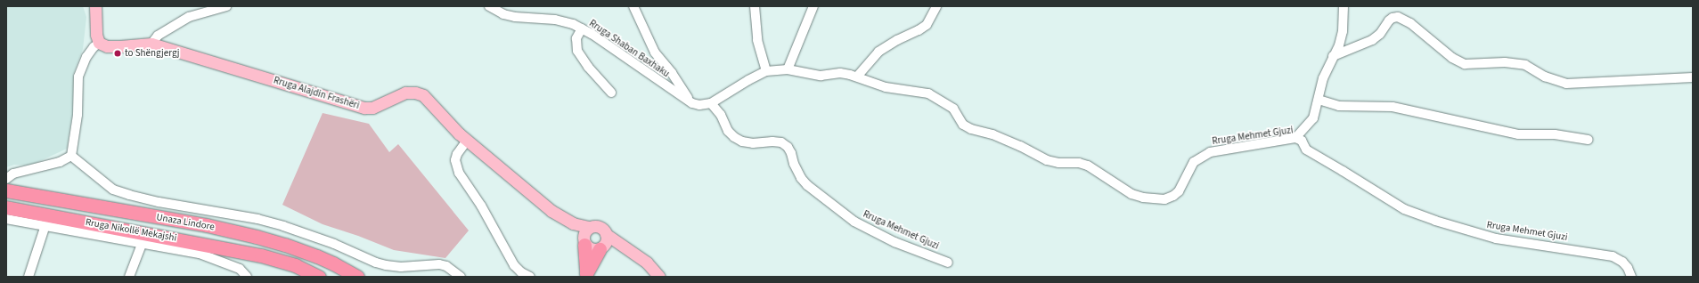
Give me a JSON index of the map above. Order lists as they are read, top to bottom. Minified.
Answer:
{"streets":{"highway":["Unaza Lindore"],"main road":["Rruga Alajdin Frashëri"],"street":["Rruga Shaban Baxhaku","Rruga Mehmet Gjuzi","Rruga Nikollë Mekajshi"]},"places":["to Shëngjergj"]}
